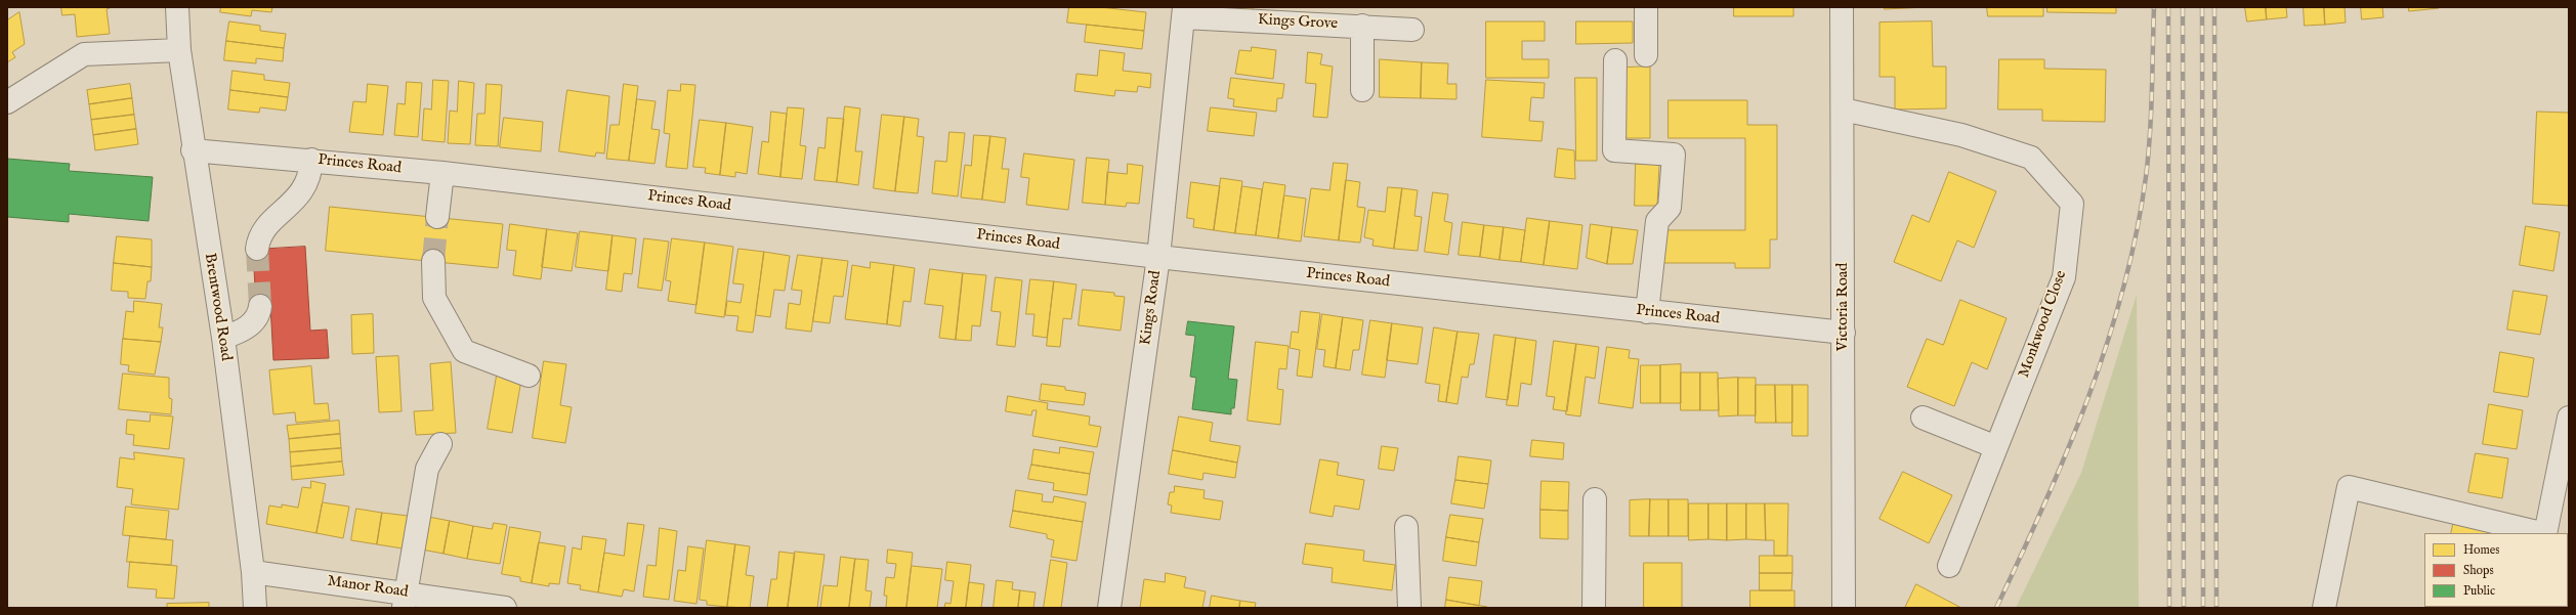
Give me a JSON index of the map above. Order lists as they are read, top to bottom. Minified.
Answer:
{"streets":{"street":["Kings Grove","Princes Road","Brentwood Road","Victoria Road","Kings Road","Monkwood Close","Manor Road"]},"crossings":[["Kings Grove","Kings Road"],["Princes Road","Brentwood Road"],["Princes Road","Victoria Road"],["Princes Road","Kings Road"],["Brentwood Road","Manor Road"],["Victoria Road","Monkwood Close"]],"legend":["Homes","Shops","Public"]}
